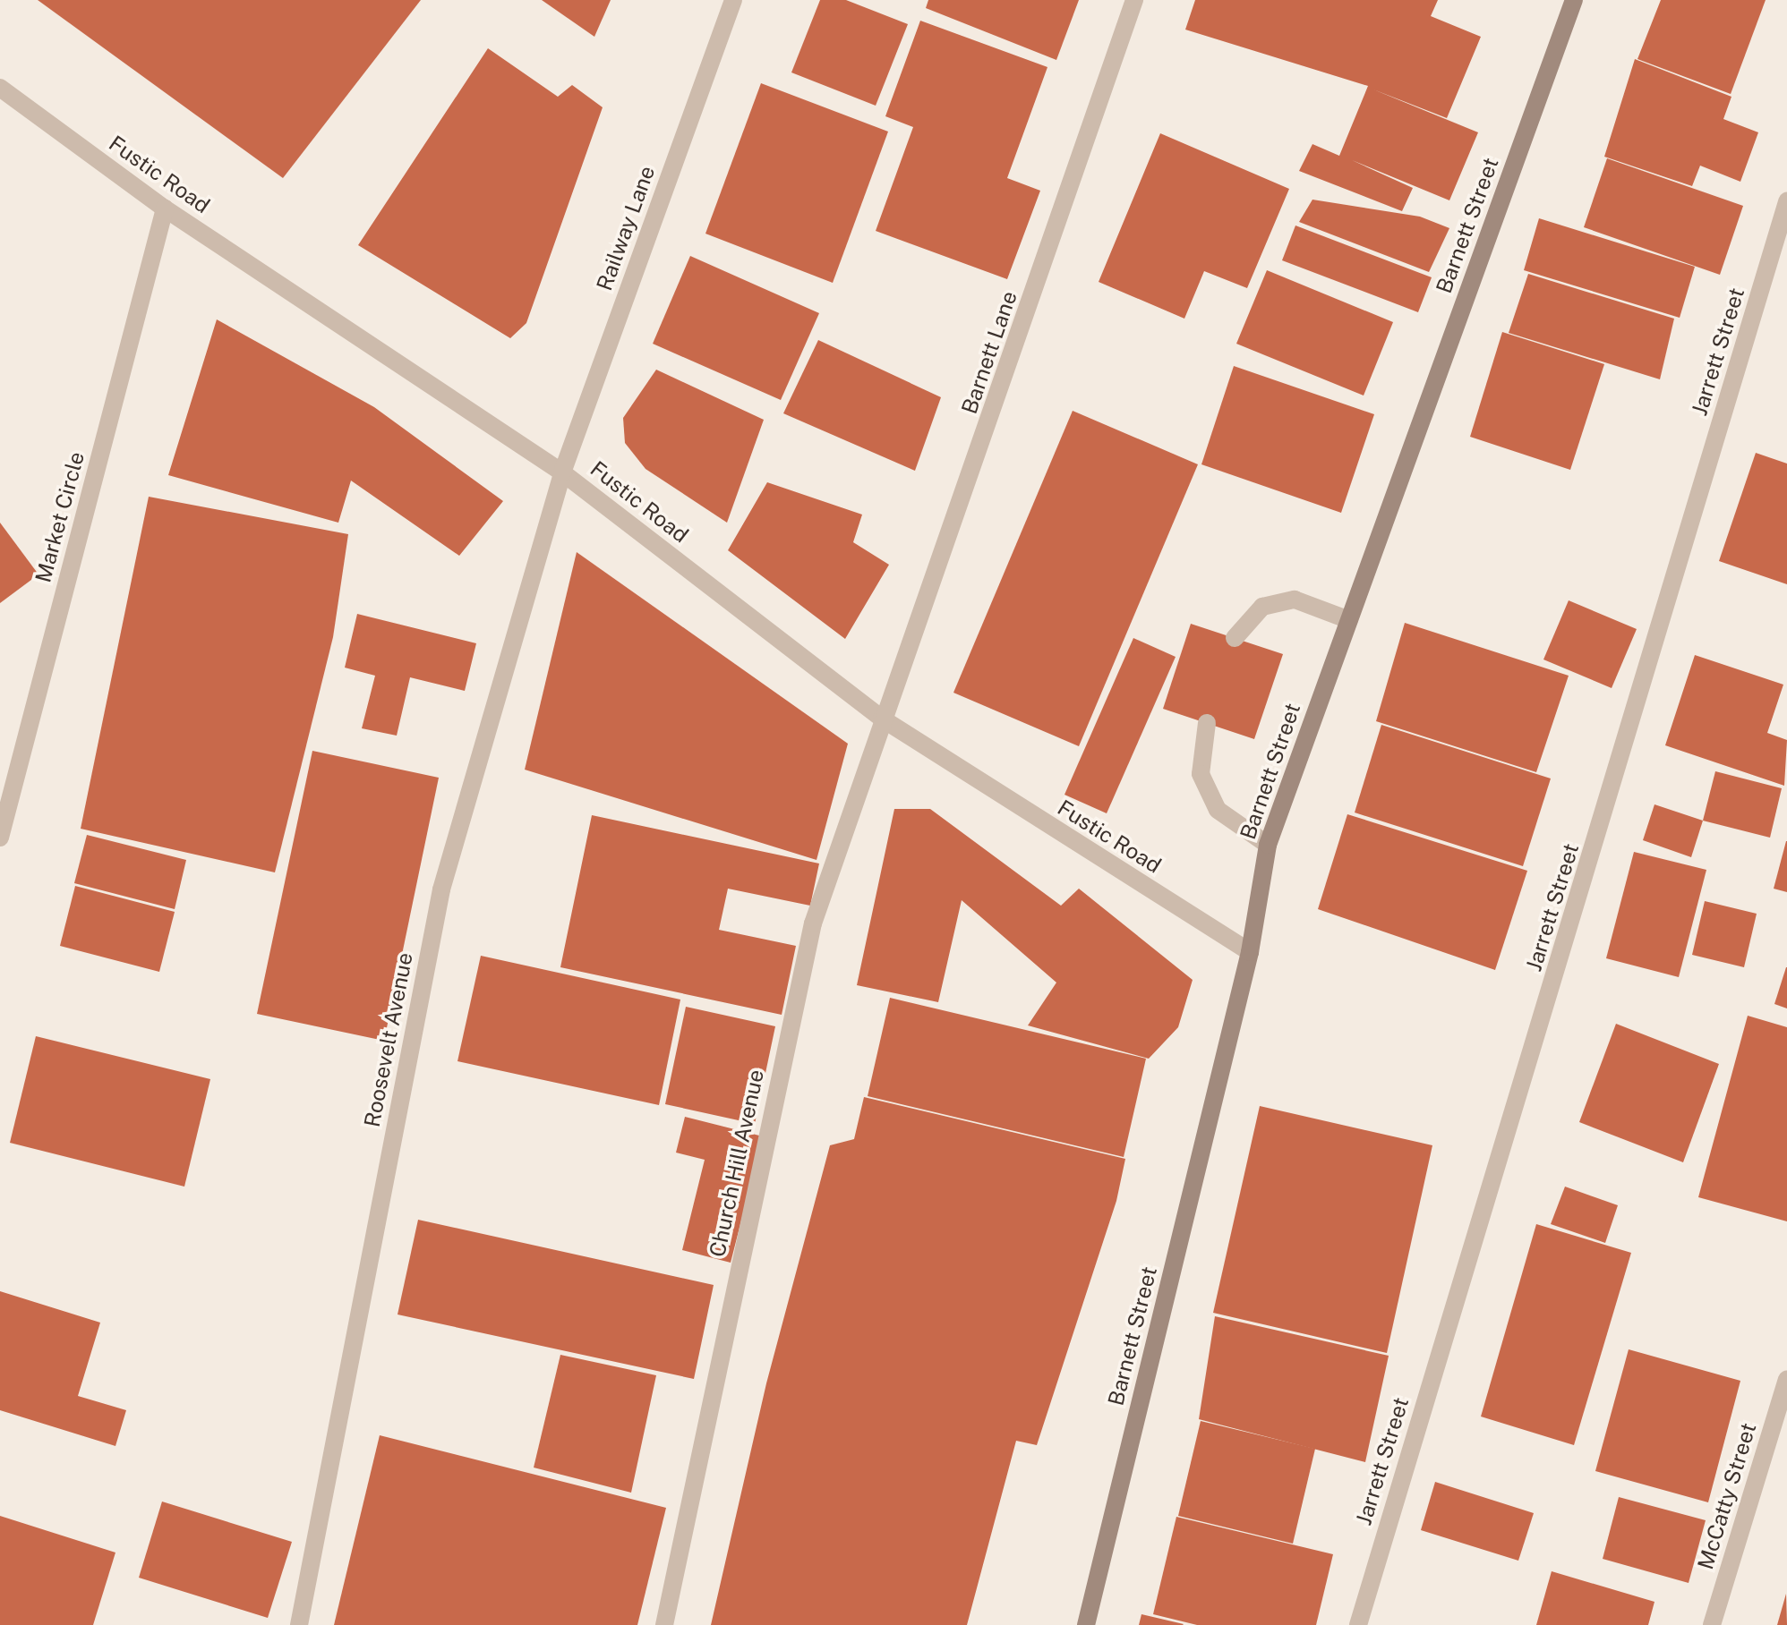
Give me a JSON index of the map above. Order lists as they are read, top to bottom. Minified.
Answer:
{"streets":{"main road":["Barnett Street"],"street":["Fustic Road","Railway Lane","Jarrett Street","Barnett Lane","Market Circle","Roosevelt Avenue","Church Hill Avenue","McCatty Street"]},"crossings":[["Fustic Road","Barnett Street"],["Fustic Road","Railway Lane"],["Fustic Road","Barnett Lane"],["Fustic Road","Market Circle"],["Fustic Road","Roosevelt Avenue"],["Fustic Road","Church Hill Avenue"],["Railway Lane","Roosevelt Avenue"],["Barnett Lane","Church Hill Avenue"]]}
